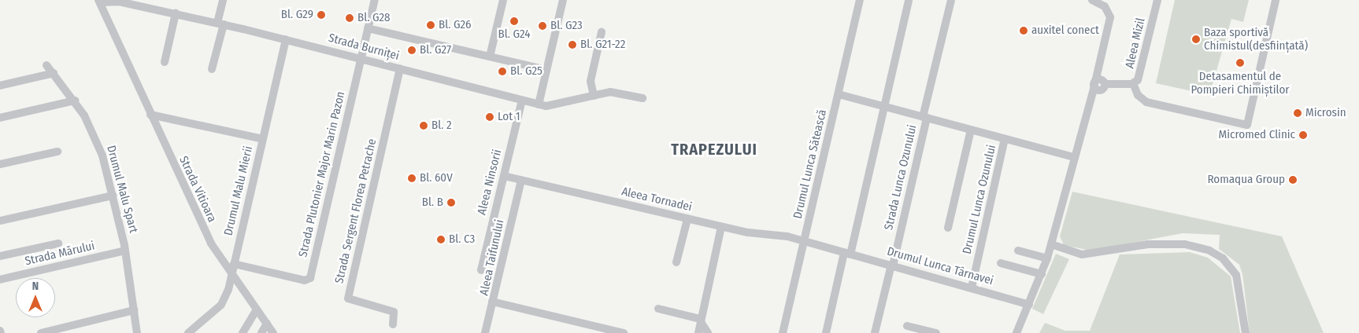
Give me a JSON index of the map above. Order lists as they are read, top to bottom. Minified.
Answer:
{"streets":{"street":["Aleea Mizil","Strada Burniței","Drumul Lunca Sătească","Strada Plutonier Major Marin Pazon","Strada Lunca Ozunului","Aleea Ninsorii","Drumul Malu Spart","Strada Vitioara","Drumul Malu Mierii","Aleea Tornadei","Drumul Lunca Ozunului","Strada Sergent Florea Petrache","Strada Mărului","Aleea Taifunului","Drumul Lunca Târnavei"]},"crossings":[["Strada Burniței","Strada Plutonier Major Marin Pazon"],["Strada Burniței","Aleea Ninsorii"],["Strada Burniței","Strada Vitioara"],["Strada Burniței","Drumul Malu Mierii"],["Strada Burniței","Strada Sergent Florea Petrache"],["Drumul Lunca Sătească","Aleea Tornadei"],["Drumul Lunca Sătească","Drumul Lunca Ozunului"],["Drumul Lunca Sătească","Drumul Lunca Târnavei"],["Strada Plutonier Major Marin Pazon","Drumul Malu Mierii"],["Strada Lunca Ozunului","Drumul Lunca Ozunului"],["Strada Lunca Ozunului","Drumul Lunca Târnavei"],["Aleea Ninsorii","Aleea Tornadei"],["Drumul Malu Spart","Strada Mărului"],["Strada Vitioara","Drumul Malu Mierii"],["Aleea Tornadei","Aleea Taifunului"],["Aleea Tornadei","Drumul Lunca Târnavei"],["Drumul Lunca Ozunului","Drumul Lunca Târnavei"]],"districts":["TRAPEZULUI"],"places":["Bl. G29","Bl. G28","Bl. G24","Bl. G26","Bl. G23","auxitel conect","Baza sportivă Chimistul(desființată)","Bl. G21-22","Bl. G27","Detasamentul de Pompieri Chimiștilor","Bl. G25","Microsin","Lot 1","Bl. 2","Micromed Clinic","Bl. 60V","Romaqua Group","Bl. B","Bl. C3"],"north":"top"}
